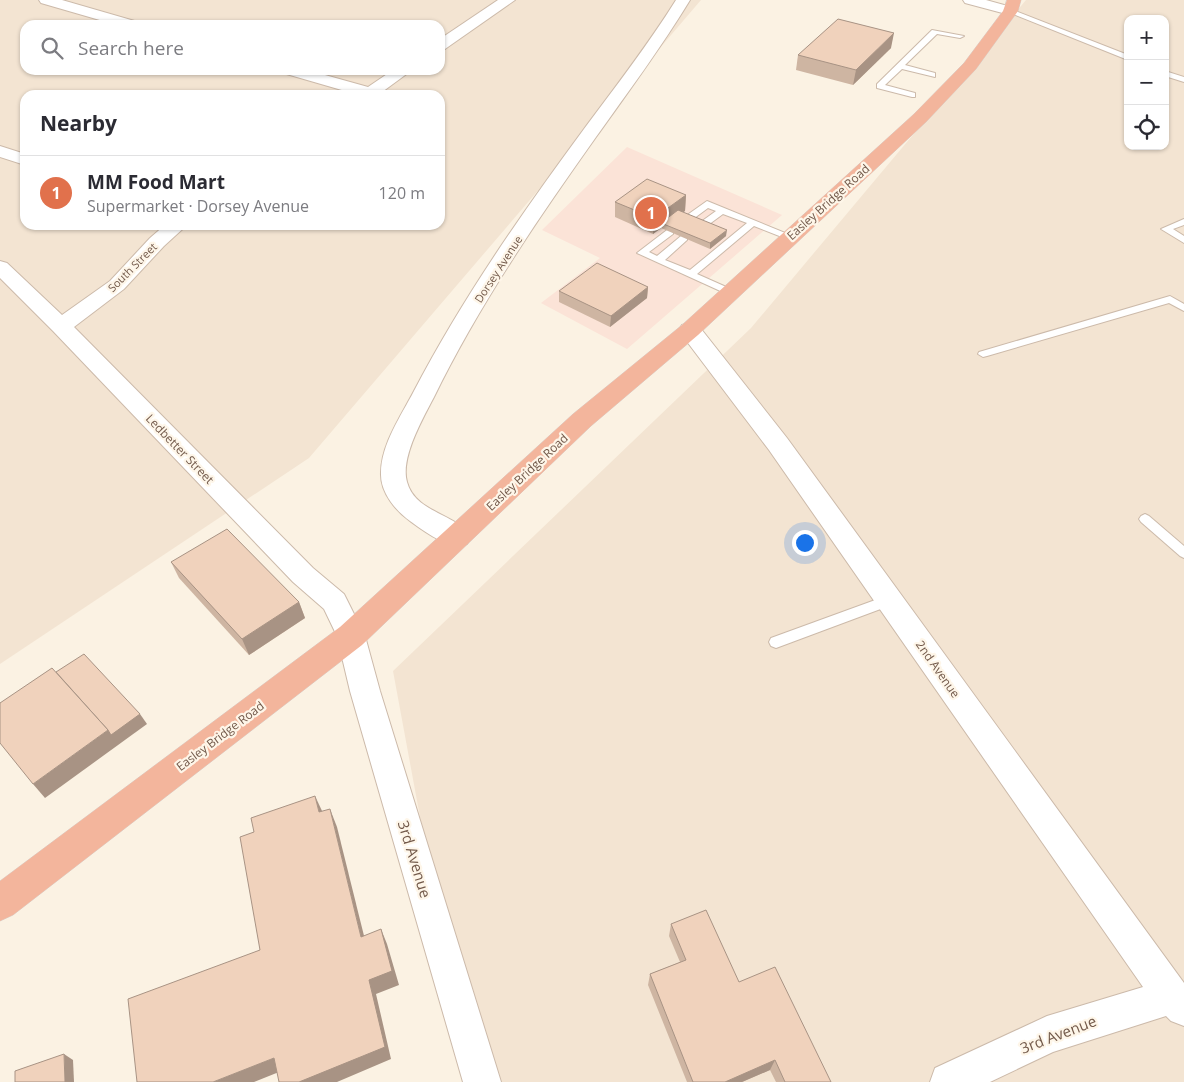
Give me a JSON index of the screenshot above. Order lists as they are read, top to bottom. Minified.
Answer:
{"streets":{"highway":["Easley Bridge Road"],"street":["South Street","Dorsey Avenue","Ledbetter Street","2nd Avenue","3rd Avenue"]},"crossings":[["Easley Bridge Road","Dorsey Avenue"],["Easley Bridge Road","Ledbetter Street"],["Easley Bridge Road","2nd Avenue"],["Easley Bridge Road","3rd Avenue"],["South Street","Ledbetter Street"],["Ledbetter Street","3rd Avenue"],["2nd Avenue","3rd Avenue"]],"page":{"map_buttons":["+","−"],"search":"Search here","heading":"Nearby","list":[{"mark":"1","name":"MM Food Mart","note":"Supermarket · Dorsey Avenue","value":"120 m"}],"pins":"1"}}
